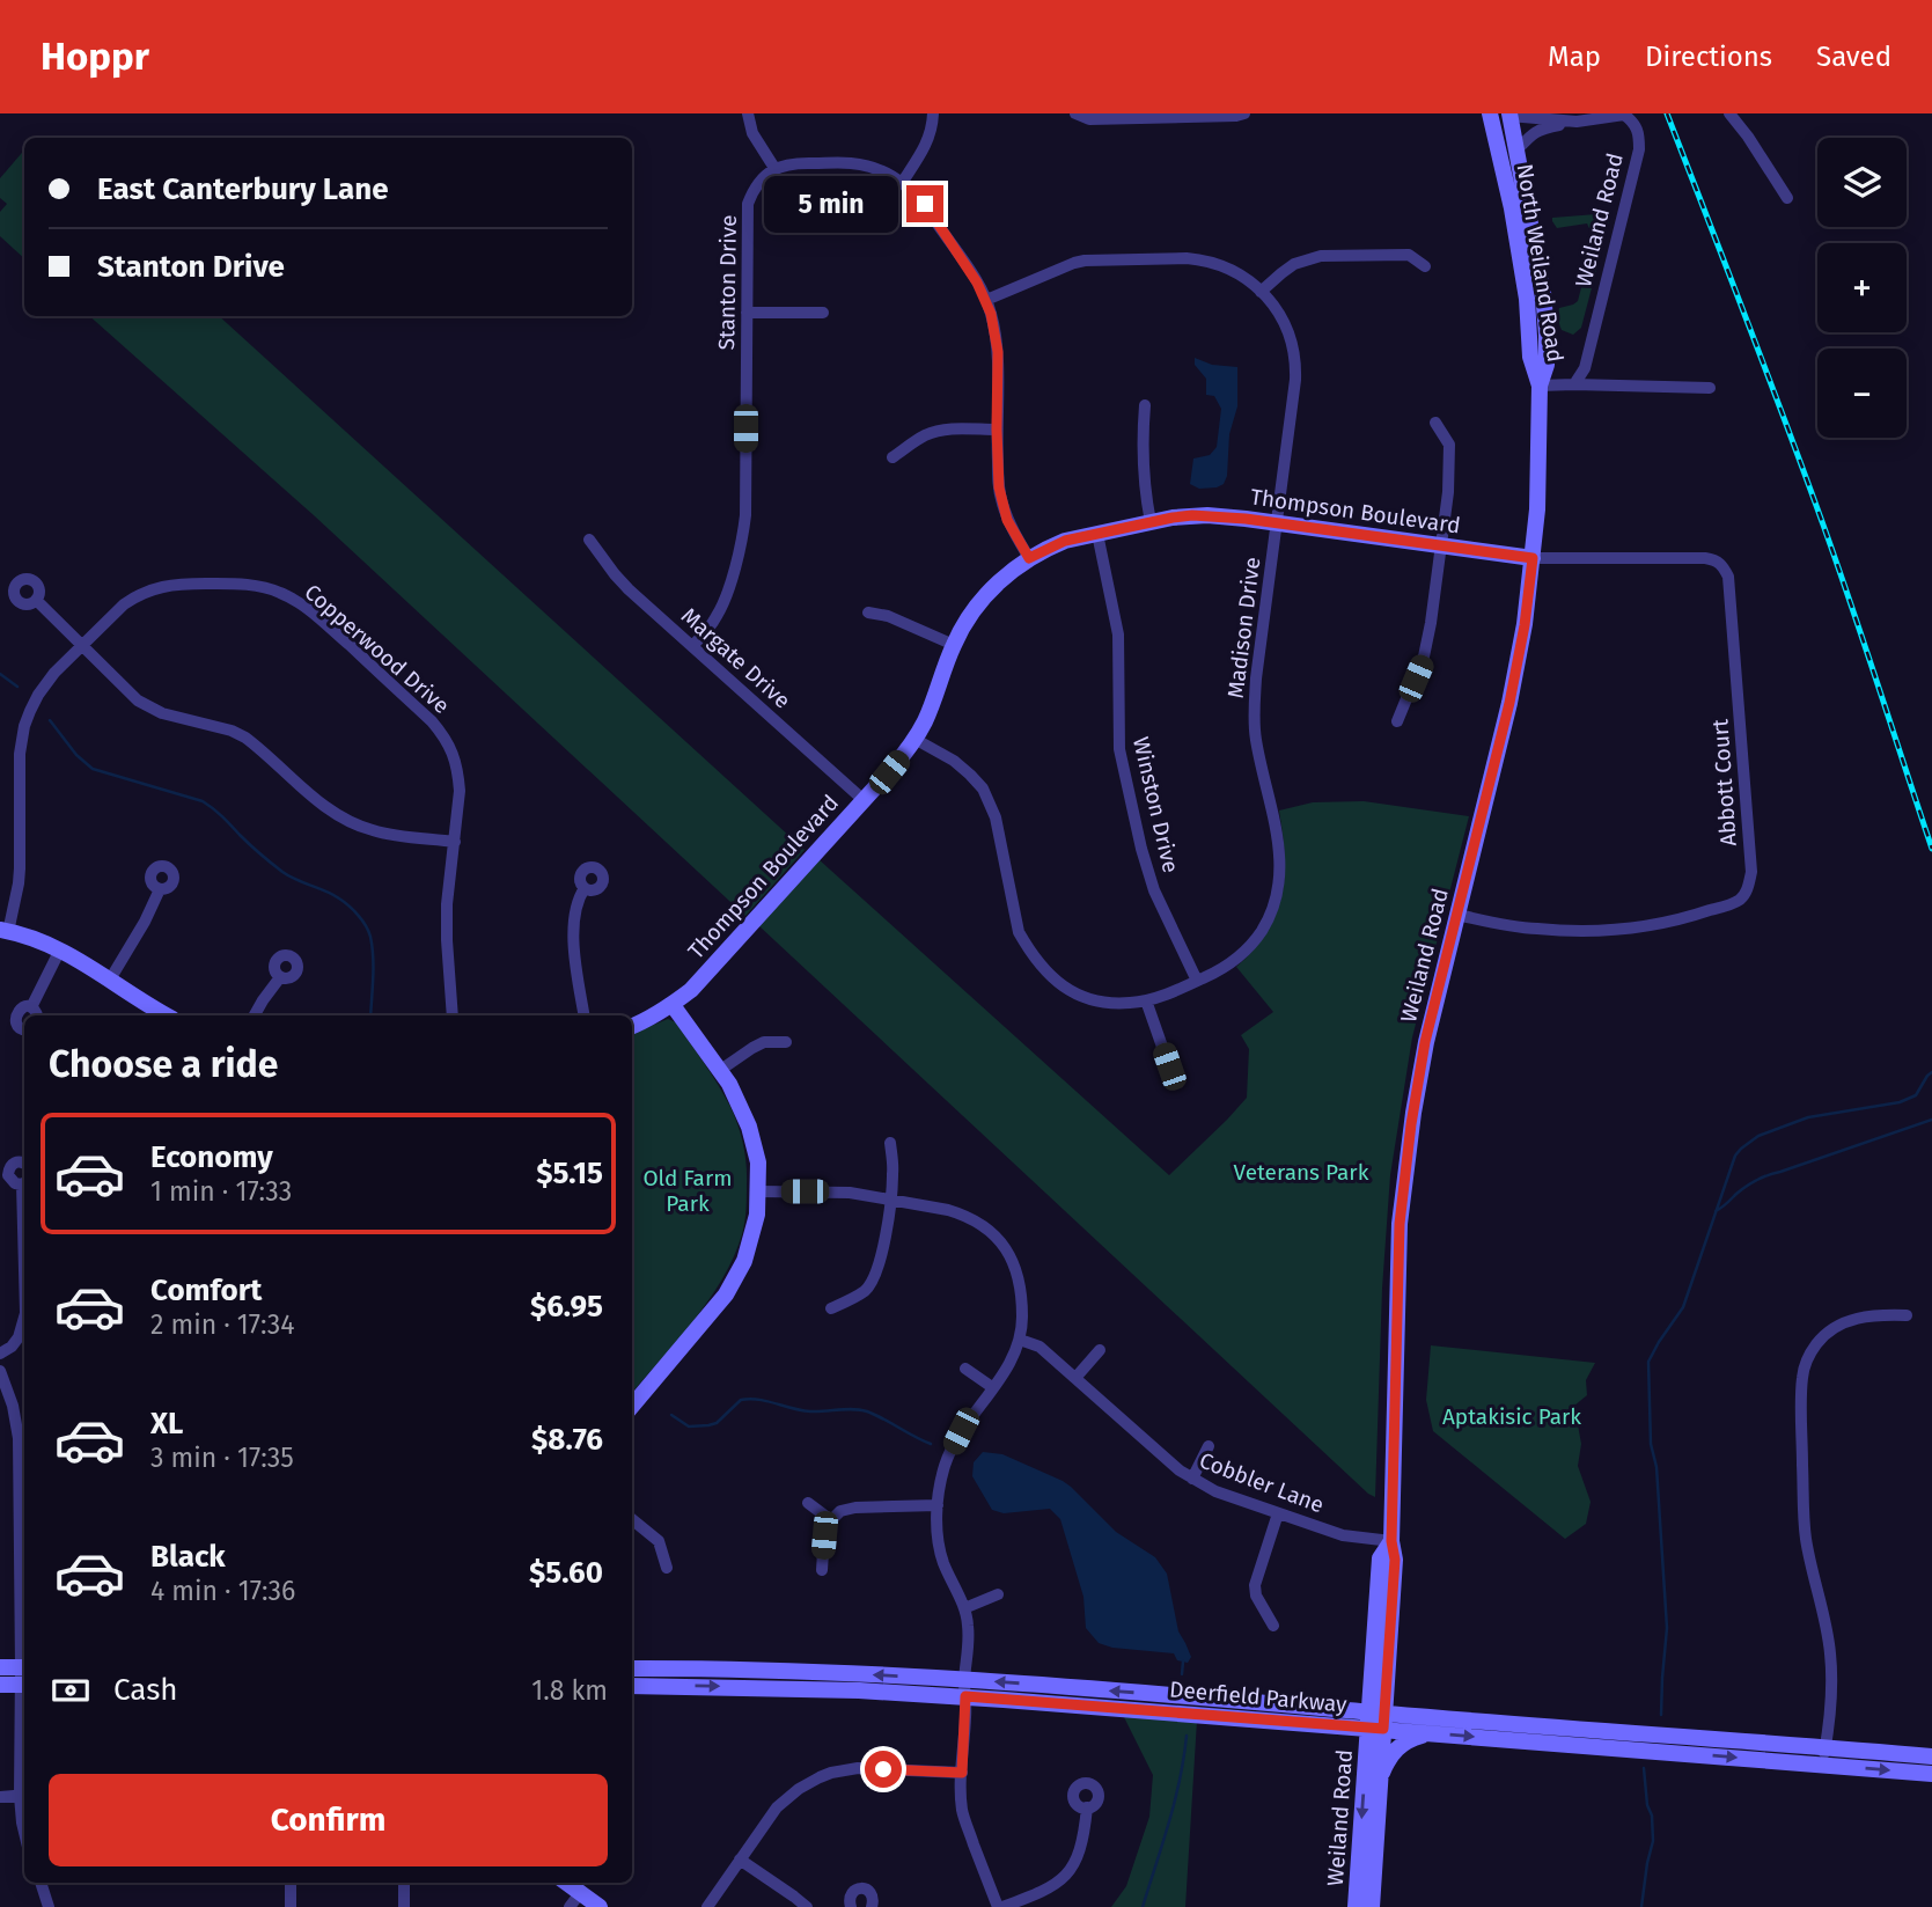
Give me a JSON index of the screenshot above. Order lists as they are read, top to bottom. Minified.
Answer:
{"streets":{"main road":["Weiland Road","North Weiland Road","Thompson Boulevard","Deerfield Parkway"],"street":["Stanton Drive","Madison Drive","Copperwood Drive","Margate Drive","Abbott Court","Winston Drive","Cobbler Lane"]},"crossings":[["Weiland Road","North Weiland Road"],["Weiland Road","Thompson Boulevard"],["Weiland Road","Abbott Court"],["Weiland Road","Cobbler Lane"],["Weiland Road","Deerfield Parkway"],["Stanton Drive","Margate Drive"],["Thompson Boulevard","Madison Drive"],["Thompson Boulevard","Margate Drive"],["Thompson Boulevard","Abbott Court"],["Thompson Boulevard","Winston Drive"],["Madison Drive","Winston Drive"]],"parks":["Veterans Park","Old Farm Park","Aptakisic Park"],"page":{"header":"Hoppr","nav":["Map","Directions","Saved"],"map_buttons":["+","−"],"banner":["East Canterbury Lane","Stanton Drive"],"bubble":"5 min","heading":"Choose a ride","list":[{"name":"Economy","note":"1 min · 17:33","value":"$5.15"},{"name":"Comfort","note":"2 min · 17:34","value":"$6.95"},{"name":"XL","note":"3 min · 17:35","value":"$8.76"},{"name":"Black","note":"4 min · 17:36","value":"$5.60"}],"pay":["Cash","1.8 km"],"buttons":"Confirm"}}
